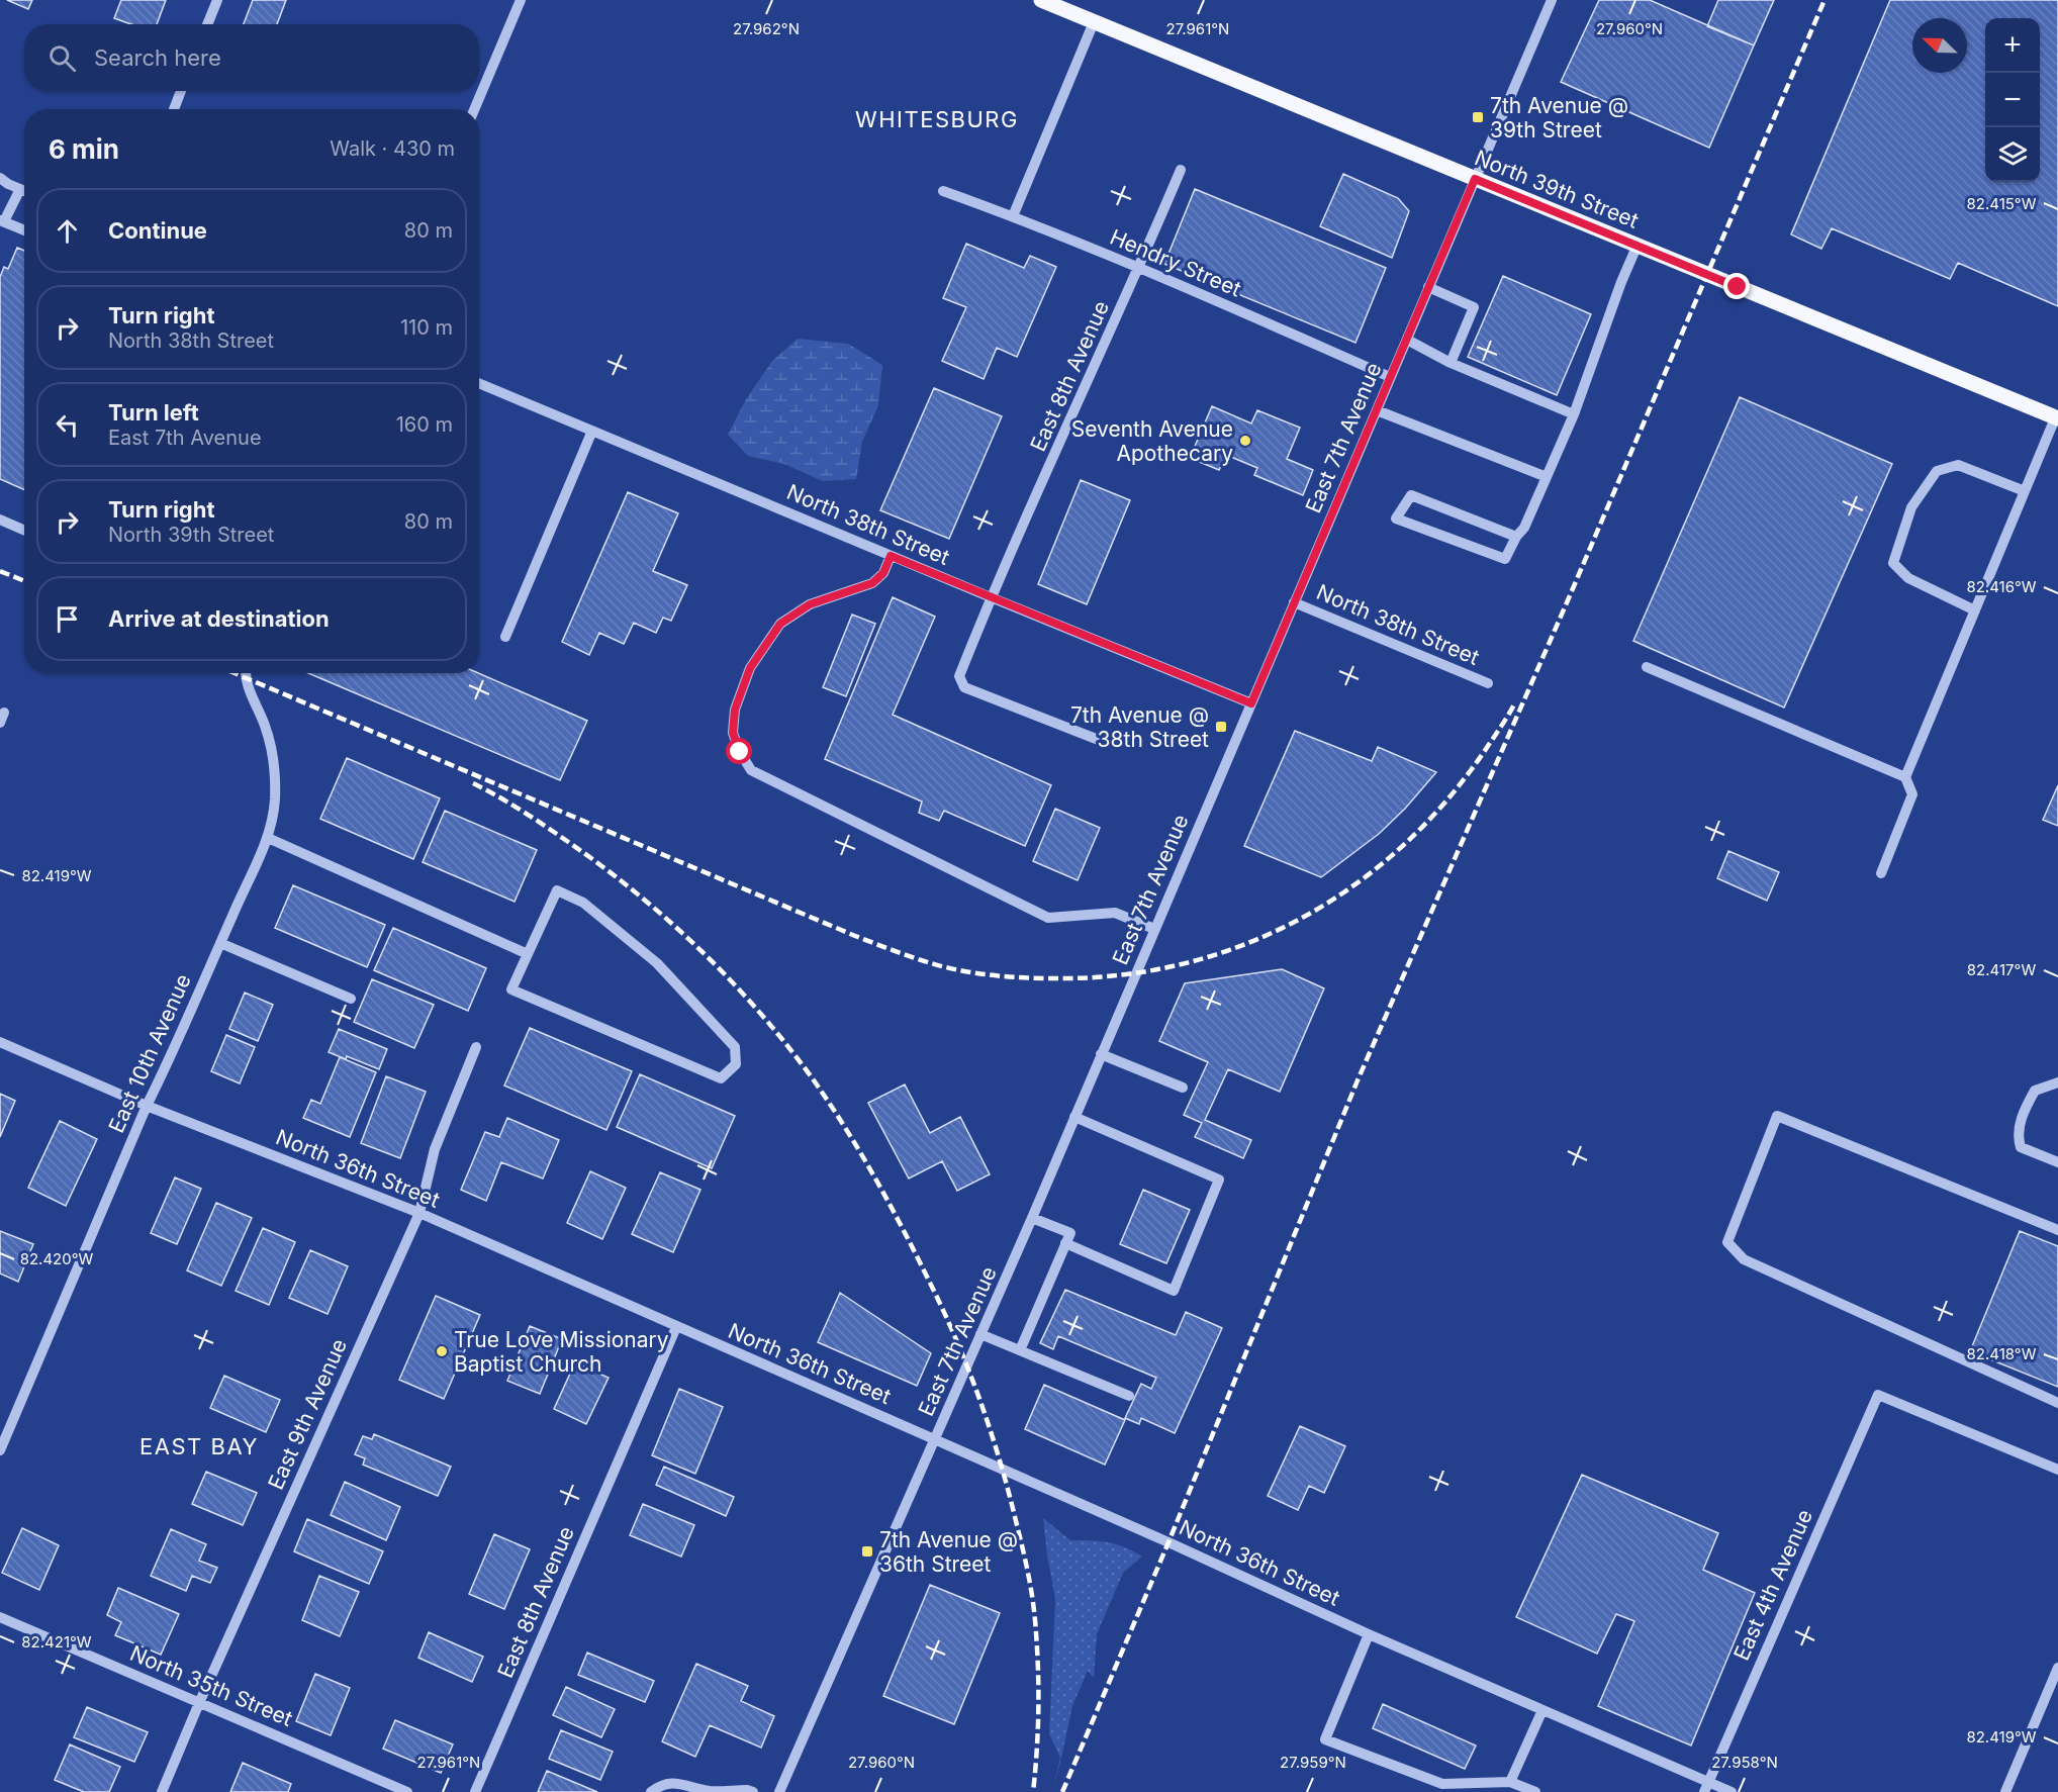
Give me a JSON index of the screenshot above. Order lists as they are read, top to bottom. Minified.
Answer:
{"streets":{"main road":["North 39th Street"],"street":["Hendry Street","East 8th Avenue","East 7th Avenue","North 38th Street","East 10th Avenue","North 36th Street","East 9th Avenue","East 4th Avenue","North 35th Street"]},"crossings":[["North 39th Street","East 7th Avenue"],["Hendry Street","East 8th Avenue"],["Hendry Street","East 7th Avenue"],["East 8th Avenue","North 38th Street"],["East 8th Avenue","North 36th Street"],["East 7th Avenue","North 38th Street"],["East 7th Avenue","North 36th Street"],["East 10th Avenue","North 36th Street"],["North 36th Street","East 9th Avenue"],["North 36th Street","East 4th Avenue"],["East 9th Avenue","North 35th Street"]],"districts":["WHITESBURG","EAST BAY"],"places":{"transit":["7th Avenue @ 39th Street","7th Avenue @ 38th Street","7th Avenue @ 36th Street"],"other":["Seventh Avenue Apothecary","True Love Missionary Baptist Church"]},"north":"top left","page":{"map_buttons":["+","−"],"search":"Search here","heading":["6 min","Walk · 430 m"],"list":[["Continue","80 m"],["Turn right","North 38th Street","110 m"],["Turn left","East 7th Avenue","160 m"],["Turn right","North 39th Street","80 m"],"Arrive at destination"]},"coordinates":["27.962°N","27.961°N","27.960°N","82.415°W","82.416°W","82.419°W","82.417°W","82.420°W","82.418°W","82.421°W","27.959°N","27.958°N"]}
